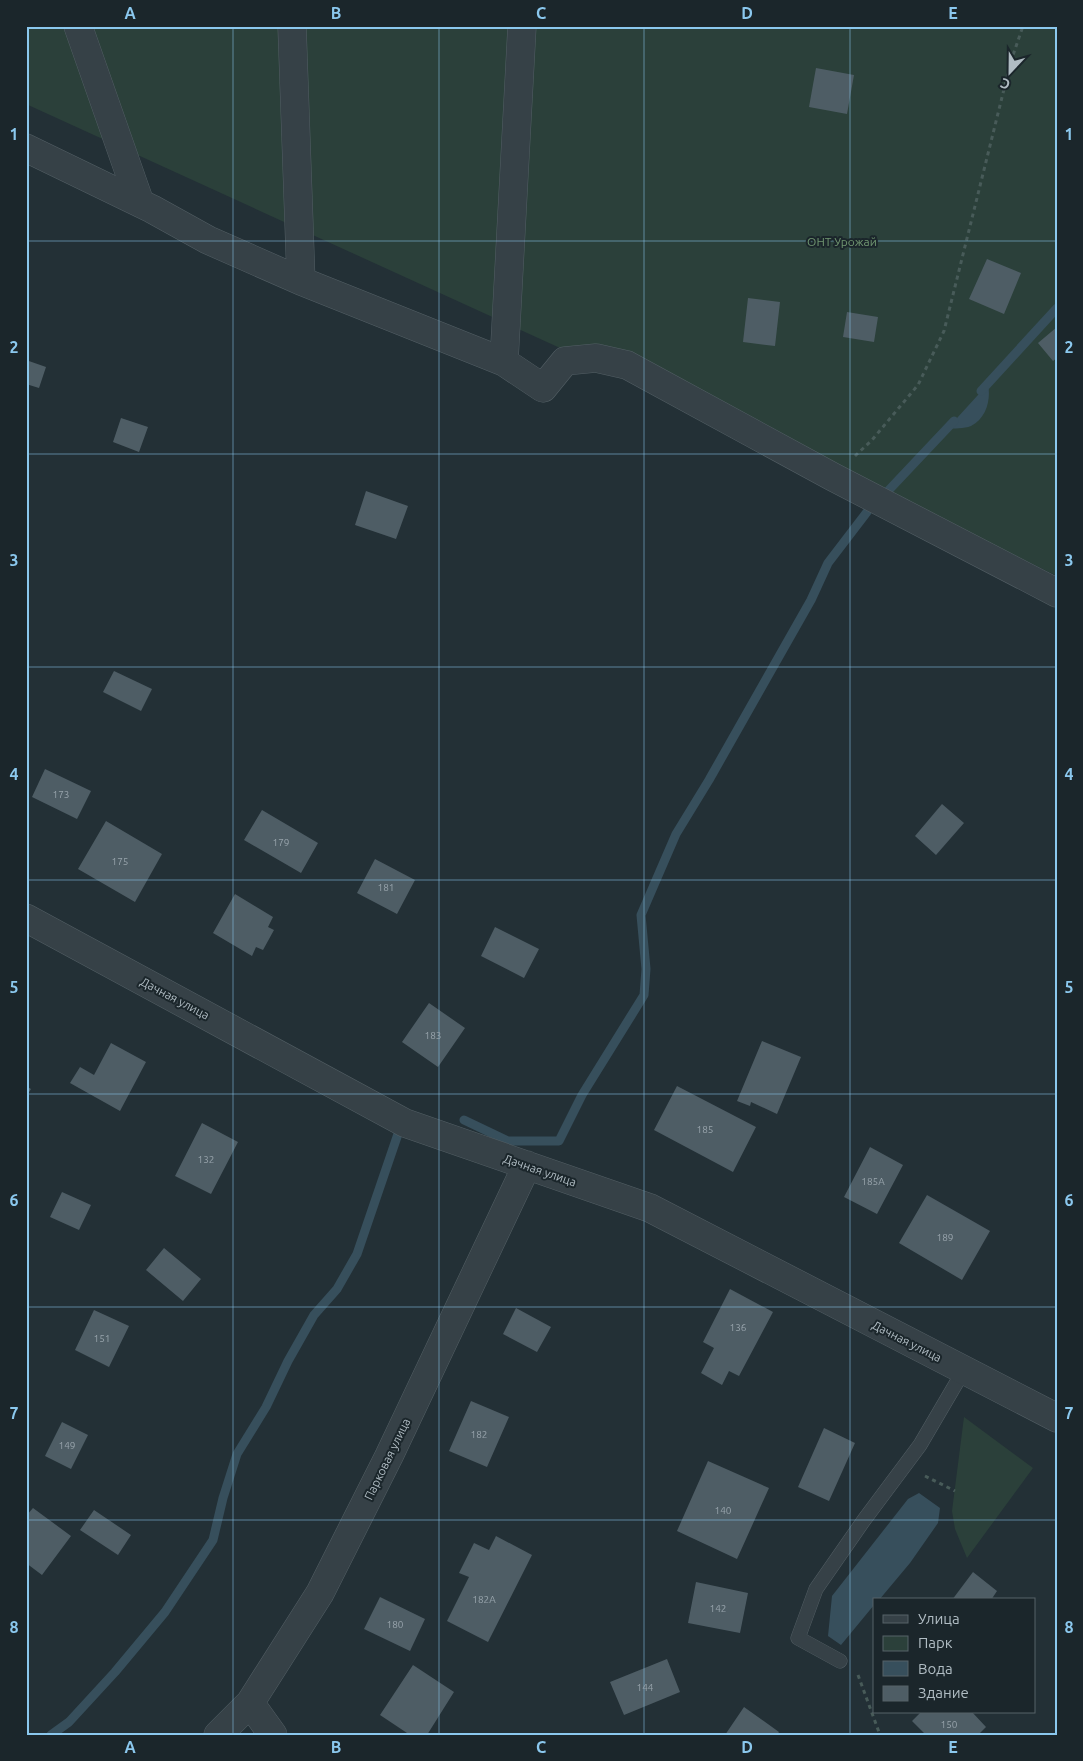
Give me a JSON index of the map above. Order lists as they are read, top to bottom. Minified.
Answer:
{"streets":{"street":["Дачная улица","Парковая улица"]},"crossings":[["Дачная улица","Парковая улица"]],"parks":["ОНТ Урожай"],"house_numbers":["173","179","175","181","183","185","132","185А","189","136","151","182","149","140","182А","142","180","144","150"],"legend":["Улица","Парк","Вода","Здание"],"north":"bottom","grid":{"columns":["A","B","C","D","E"],"rows":["1","2","3","4","5","6","7","8"]}}
